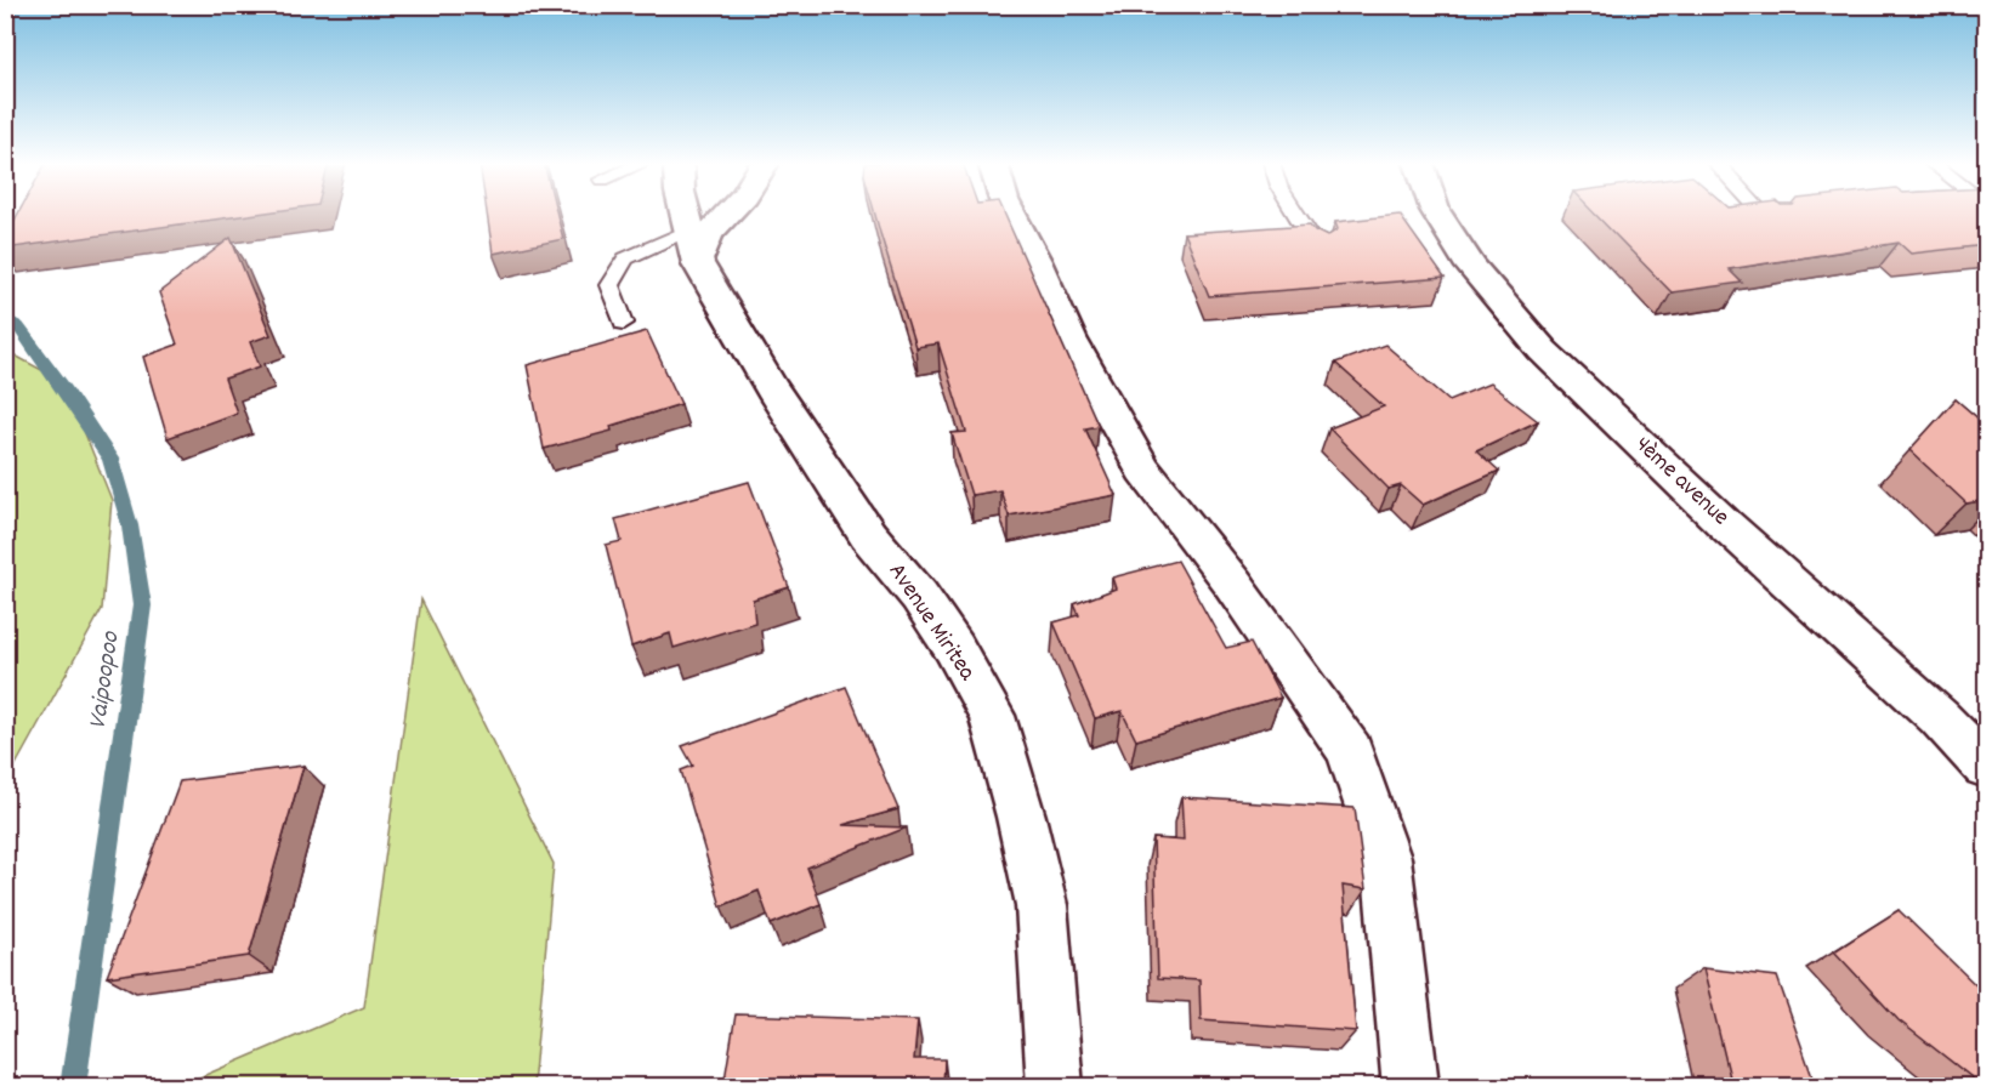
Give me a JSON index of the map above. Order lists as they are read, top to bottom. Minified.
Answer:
{"streets":{"street":["4ème avenue","Avenue Miritea"]},"water":["Vaipoopoo"]}
